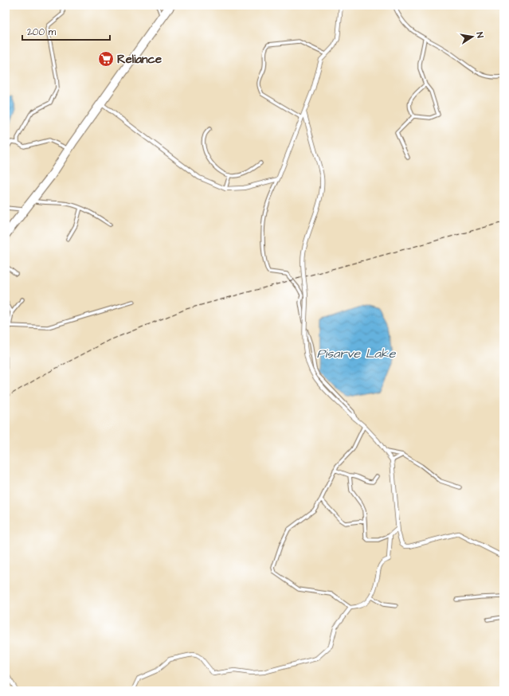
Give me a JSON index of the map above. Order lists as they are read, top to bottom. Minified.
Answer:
{"water":["Pisarve Lake"],"places":{"supermarket":["Reliance"]},"scale_bar":"200 m","north":"right"}
